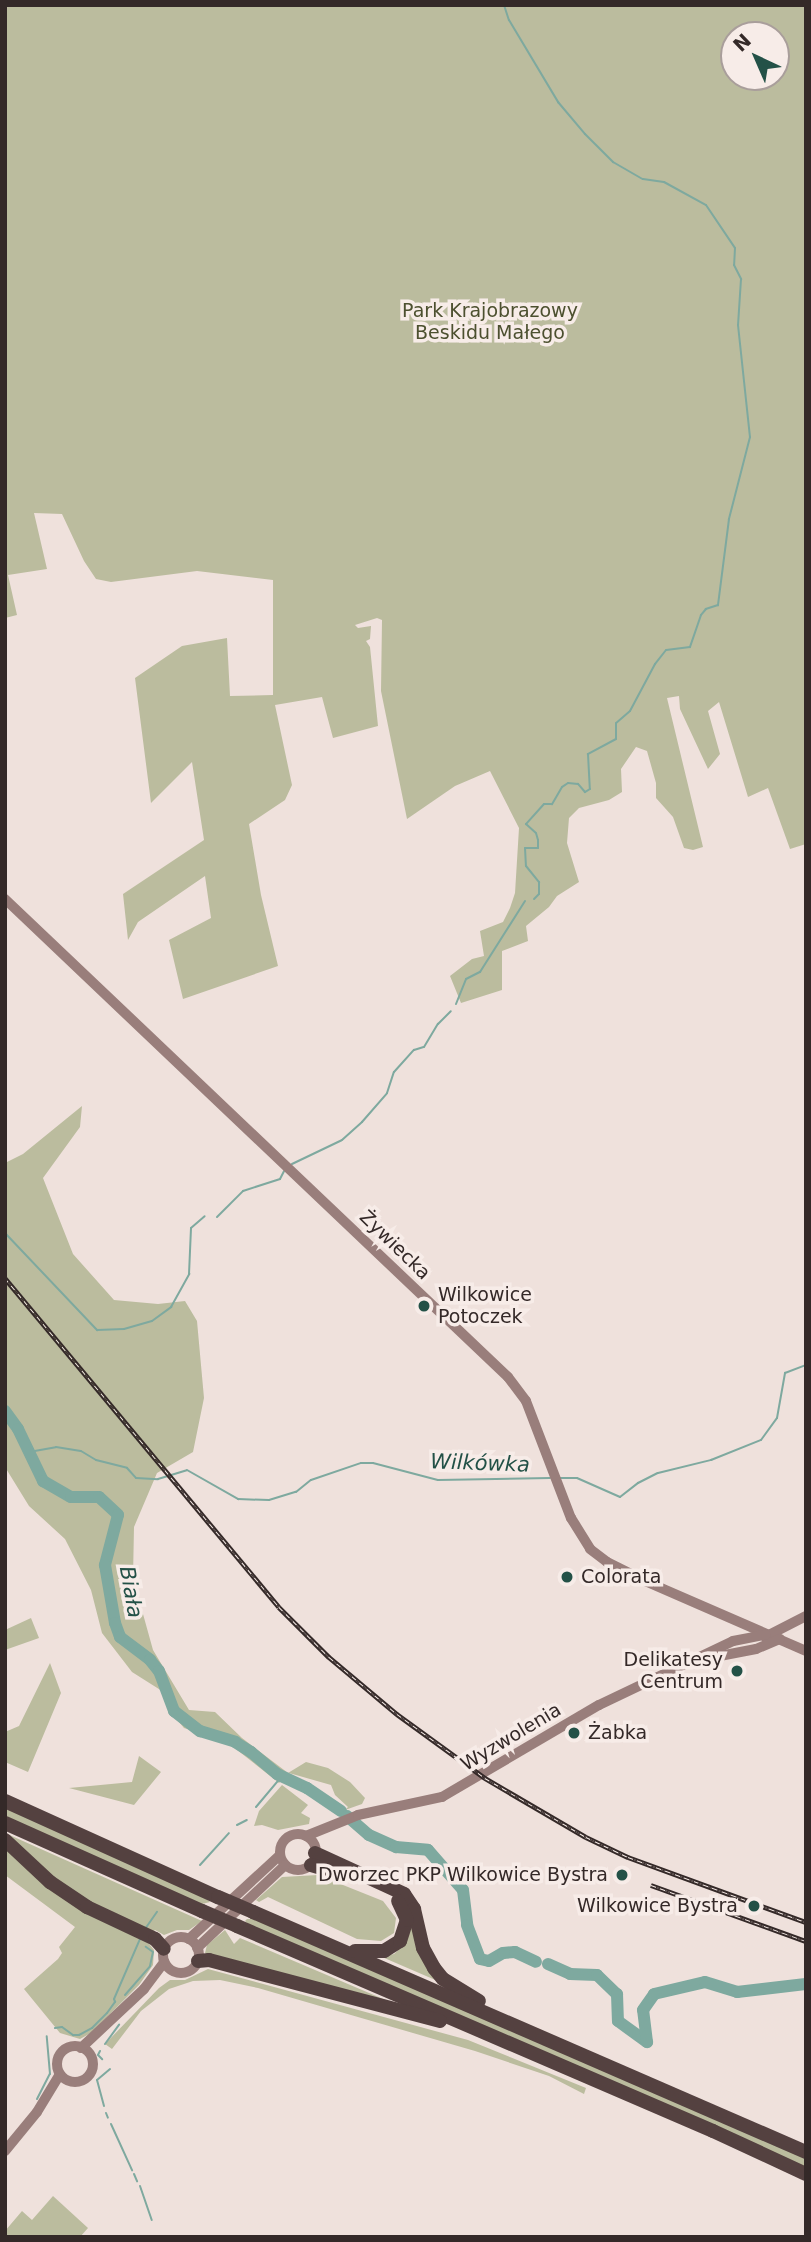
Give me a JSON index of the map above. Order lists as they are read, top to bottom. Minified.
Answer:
{"streets":{"street":["Żywiecka","Wyzwolenia"]},"crossings":[["Żywiecka","Wyzwolenia"]],"water":["Wilkówka","Biała"],"parks":["Park Krajobrazowy Beskidu Małego"],"places":["Wilkowice Potoczek","Colorata","Delikatesy Centrum","Żabka","Dworzec PKP Wilkowice Bystra","Wilkowice Bystra"],"north":"top left"}
